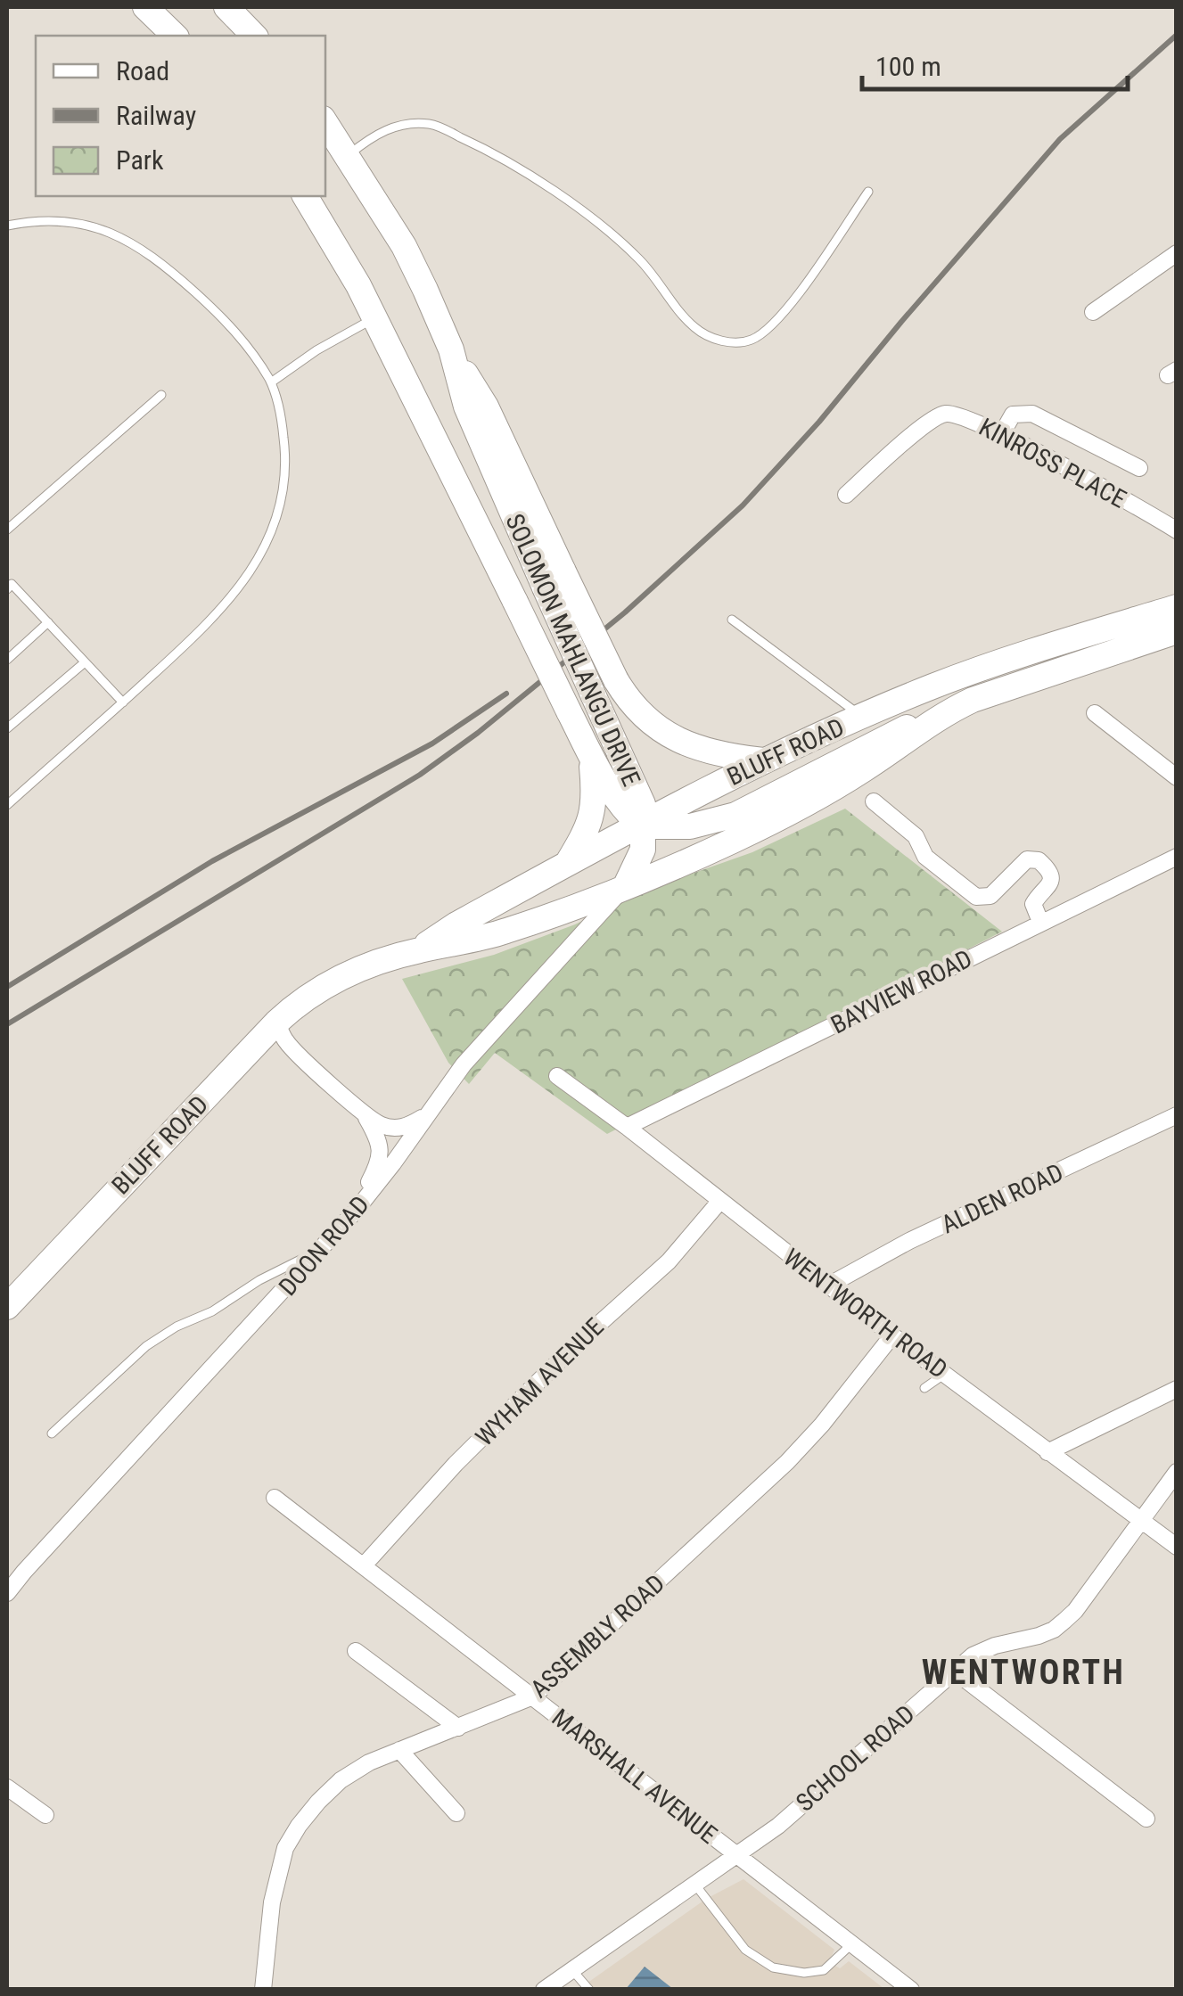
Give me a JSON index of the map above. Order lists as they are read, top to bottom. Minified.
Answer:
{"streets":{"main road":["SOLOMON MAHLANGU DRIVE","BLUFF ROAD"],"street":["KINROSS PLACE","BAYVIEW ROAD","ALDEN ROAD","DOON ROAD","WENTWORTH ROAD","WYHAM AVENUE","ASSEMBLY ROAD","SCHOOL ROAD","MARSHALL AVENUE"]},"crossings":[["SOLOMON MAHLANGU DRIVE","BLUFF ROAD"],["BLUFF ROAD","DOON ROAD"],["BAYVIEW ROAD","WENTWORTH ROAD"],["ALDEN ROAD","WENTWORTH ROAD"],["WENTWORTH ROAD","WYHAM AVENUE"],["WENTWORTH ROAD","ASSEMBLY ROAD"],["WENTWORTH ROAD","SCHOOL ROAD"],["WYHAM AVENUE","MARSHALL AVENUE"],["ASSEMBLY ROAD","MARSHALL AVENUE"],["SCHOOL ROAD","MARSHALL AVENUE"]],"districts":["WENTWORTH"],"legend":["Road","Railway","Park"],"scale_bar":"100 m"}
